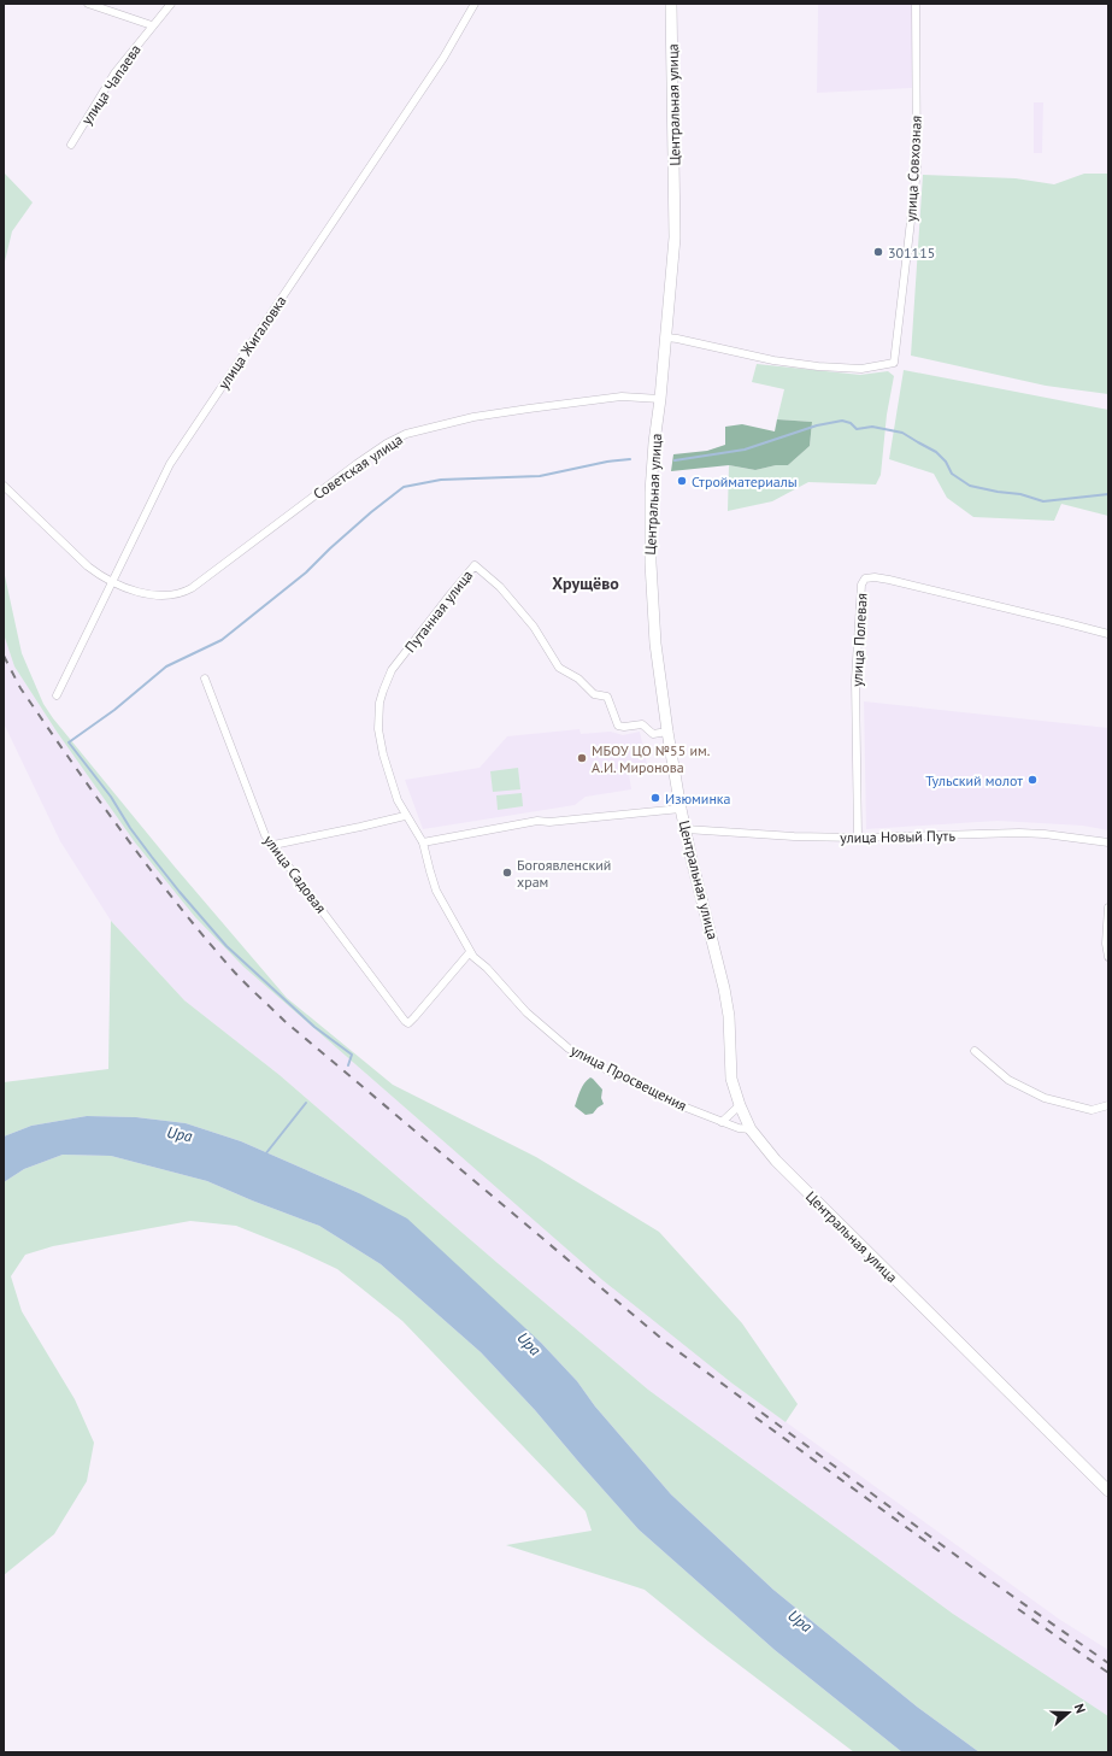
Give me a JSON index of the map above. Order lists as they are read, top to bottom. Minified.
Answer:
{"streets":{"main road":["Центральная улица"],"street":["улица Чапаева","улица Совхозная","улица Жигаловка","Советская улица","Путанная улица","улица Полевая","улица Новый Путь","улица Садовая","улица Просвещения"]},"crossings":[["Центральная улица","улица Совхозная"],["Центральная улица","Советская улица"],["Центральная улица","Путанная улица"],["Центральная улица","улица Новый Путь"],["Центральная улица","улица Просвещения"],["улица Жигаловка","Советская улица"],["Путанная улица","улица Просвещения"],["улица Полевая","улица Новый Путь"],["улица Садовая","улица Просвещения"]],"districts":["Хрущёво"],"water":["Upa"],"places":["301115","Стройматериалы","МБОУ ЦО №55 им. А.И. Миронова","Тульский молот","Изюминка","Богоявленский храм"],"north":"right"}
